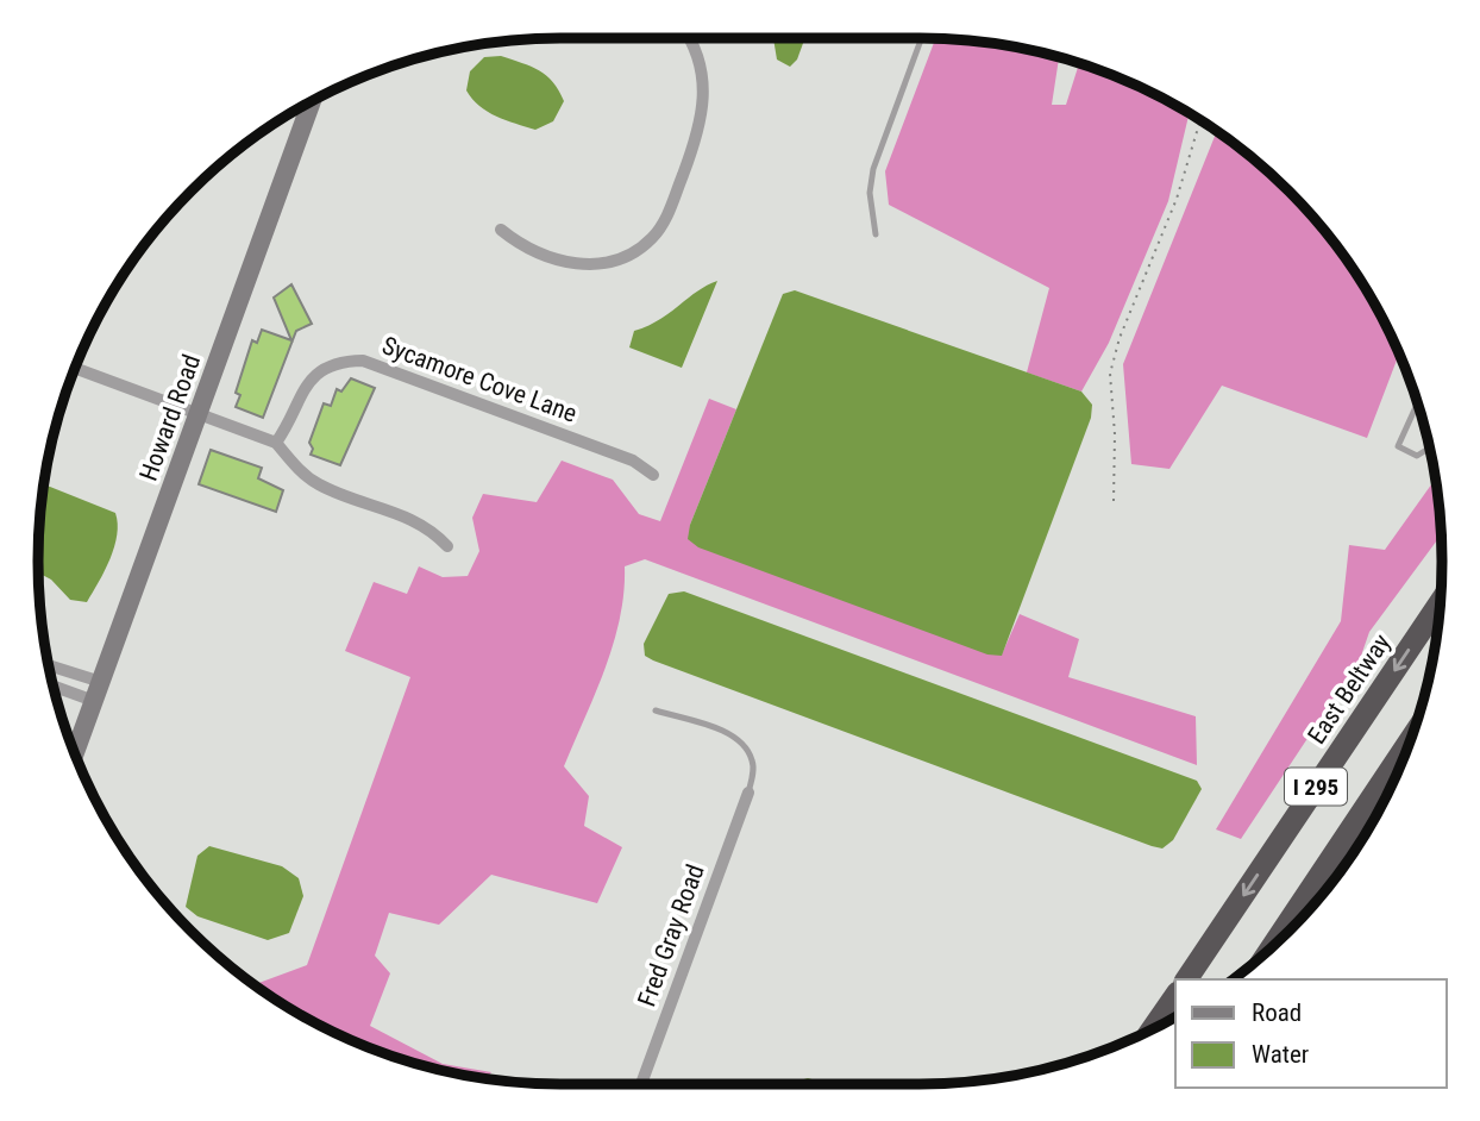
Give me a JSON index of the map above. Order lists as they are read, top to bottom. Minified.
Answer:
{"streets":{"highway":["East Beltway","I 295"],"street":["Sycamore Cove Lane","Howard Road","Fred Gray Road"]},"legend":["Road","Water"]}
